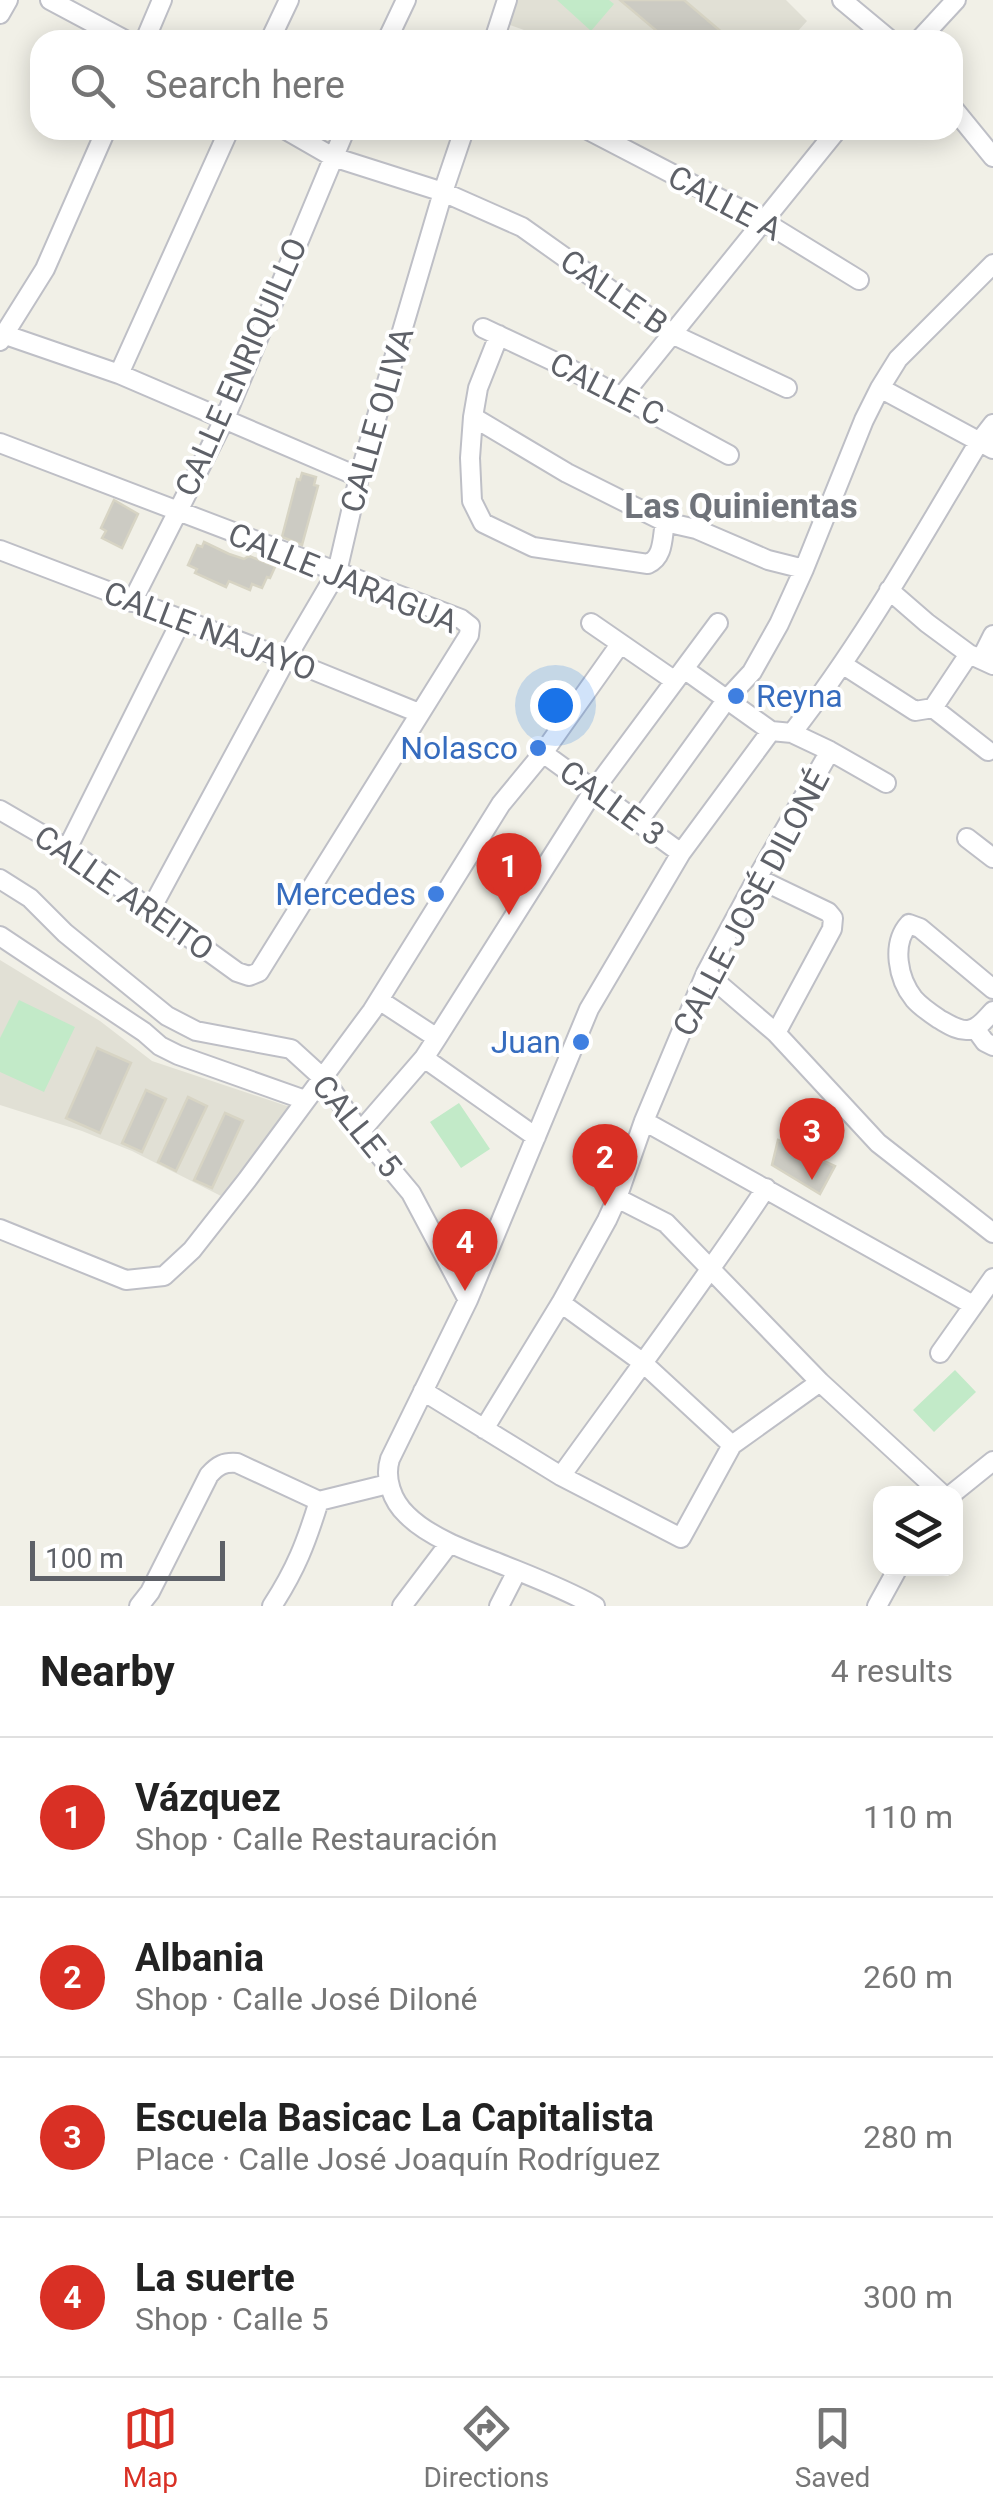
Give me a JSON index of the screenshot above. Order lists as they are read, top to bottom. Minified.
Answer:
{"streets":{"street":["CALLE A","CALLE B","CALLE ENRIQUILLO","CALLE C","CALLE OLIVA","CALLE JARAGUA","CALLE NAJAYO","CALLE 3","CALLE AREITO","CALLE JOSÉ DILONÉ","CALLE 5"]},"crossings":[["CALLE B","CALLE ENRIQUILLO"],["CALLE B","CALLE OLIVA"],["CALLE ENRIQUILLO","CALLE JARAGUA"],["CALLE ENRIQUILLO","CALLE NAJAYO"],["CALLE OLIVA","CALLE JARAGUA"],["CALLE OLIVA","CALLE NAJAYO"],["CALLE OLIVA","CALLE AREITO"],["CALLE JARAGUA","CALLE NAJAYO"],["CALLE JARAGUA","CALLE AREITO"]],"districts":["Las Quinientas"],"places":["Reyna","Nolasco","Mercedes","Juan"],"scale_bar":"100 m","page":{"search":"Search here","pins":["1","3","2","4"],"scale":"100 m","heading":["Nearby","4 results"],"list":[{"mark":"1","name":"Vázquez","note":"Shop · Calle Restauración","value":"110 m"},{"mark":"2","name":"Albania","note":"Shop · Calle José Diloné","value":"260 m"},{"mark":"3","name":"Escuela Basicac La Capitalista","note":"Place · Calle José Joaquín Rodríguez","value":"280 m"},{"mark":"4","name":"La suerte","note":"Shop · Calle 5","value":"300 m"}],"nav":["Map","Directions","Saved"]}}
